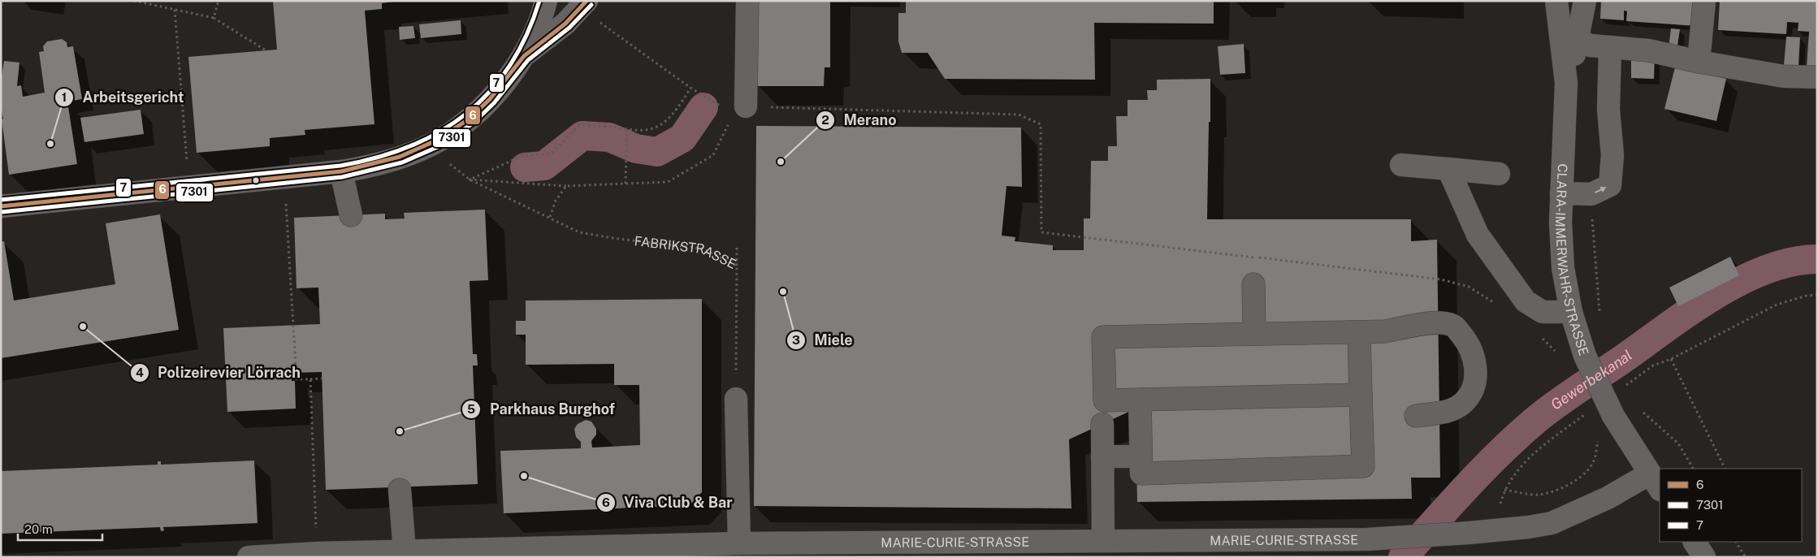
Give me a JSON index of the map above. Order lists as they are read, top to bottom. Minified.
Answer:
{"streets":{"street":["CLARA-IMMERWAHR-STRASSE","MARIE-CURIE-STRASSE"],"path":["FABRIKSTRASSE"]},"crossings":[["CLARA-IMMERWAHR-STRASSE","MARIE-CURIE-STRASSE"]],"water":["Gewerbekanal"],"places":["Arbeitsgericht","Merano","Miele","Polizeirevier Lörrach","Parkhaus Burghof","Viva Club & Bar"],"lines":["transit line 6","transit line 7","transit line 7301"],"legend":["6","7301","7"],"scale_bar":"20 m"}
